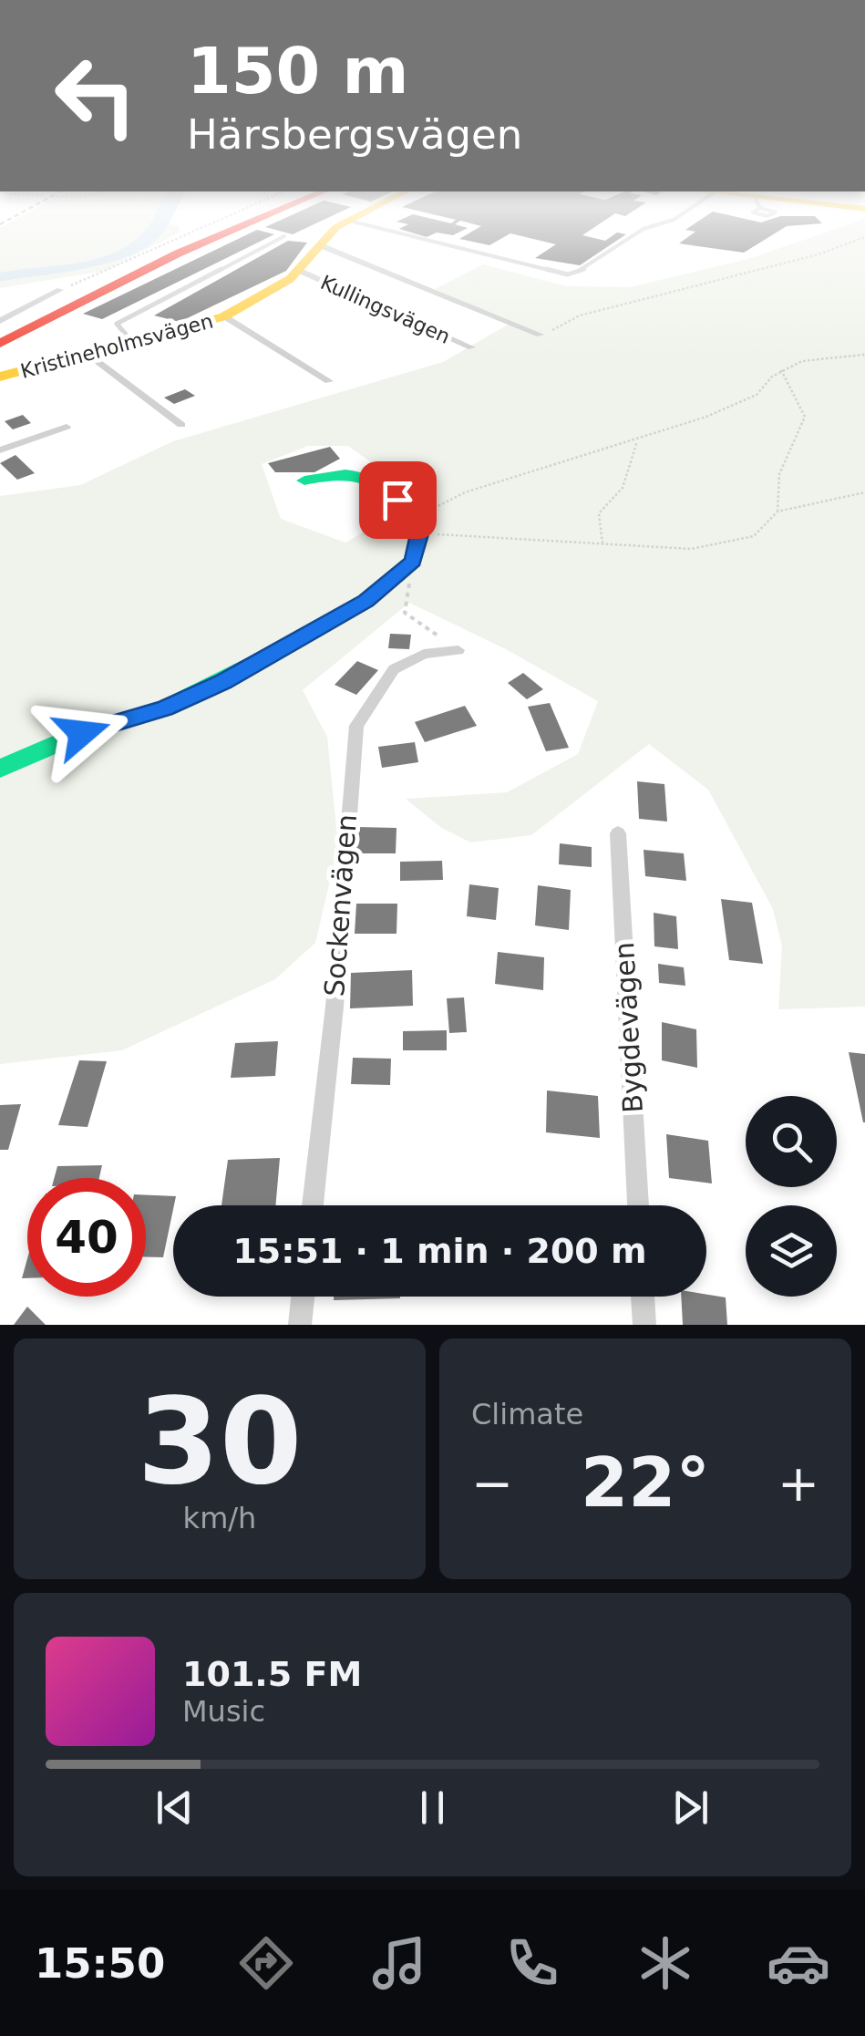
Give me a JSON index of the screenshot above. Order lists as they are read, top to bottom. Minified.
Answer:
{"streets":{"main road":["Kristineholmsvägen"],"street":["Kullingsvägen","Sockenvägen","Bygdevägen"]},"crossings":[["Kullingsvägen","Kristineholmsvägen"]],"page":{"turn":["150 m","Härsbergsvägen"],"limit":"40","trip":"15:51 · 1 min · 200 m","tile":[["30","km/h"],"Climate"],"heat":["−","22°","+"],"song":["101.5 FM","Music"],"tabs":"15:50"}}
